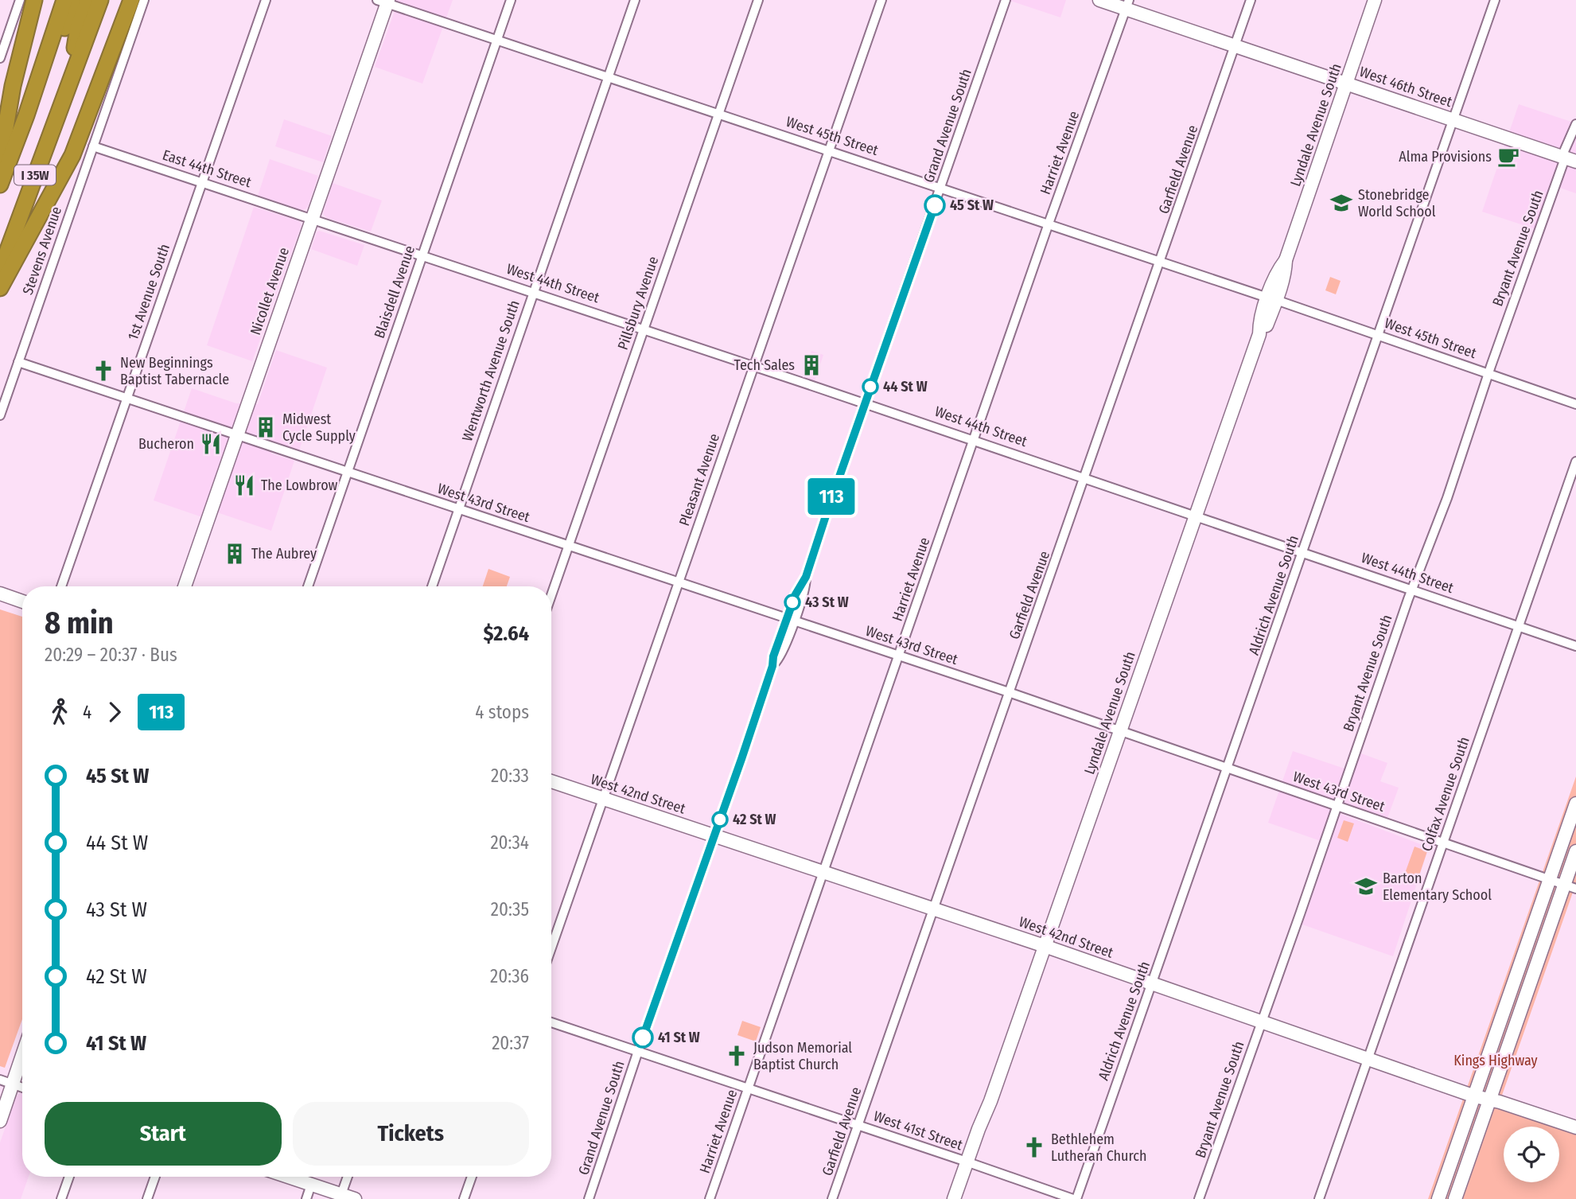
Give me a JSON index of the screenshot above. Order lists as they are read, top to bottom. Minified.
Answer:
{"streets":{"highway":["I 35W"],"main road":["West 46th Street","Lyndale Avenue South","Nicollet Avenue","West 42nd Street"],"street":["Grand Avenue South","West 45th Street","Harriet Avenue","East 44th Street","Garfield Avenue","Bryant Avenue South","Stevens Avenue","West 44th Street","1st Avenue South","Blaisdell Avenue","Pillsbury Avenue","Wentworth Avenue South","Pleasant Avenue","West 43rd Street","Aldrich Avenue South","Colfax Avenue South","West 41st Street"]},"crossings":[["West 46th Street","Lyndale Avenue South"],["West 46th Street","Harriet Avenue"],["West 46th Street","Garfield Avenue"],["West 46th Street","Bryant Avenue South"],["West 46th Street","Aldrich Avenue South"],["Lyndale Avenue South","West 45th Street"],["Lyndale Avenue South","West 44th Street"],["Lyndale Avenue South","West 43rd Street"],["Lyndale Avenue South","West 42nd Street"],["Lyndale Avenue South","West 41st Street"],["Grand Avenue South","West 45th Street"],["Grand Avenue South","West 44th Street"],["Grand Avenue South","West 43rd Street"],["Grand Avenue South","West 42nd Street"],["Grand Avenue South","West 41st Street"],["West 45th Street","Harriet Avenue"],["West 45th Street","Garfield Avenue"],["West 45th Street","Bryant Avenue South"],["West 45th Street","Nicollet Avenue"],["West 45th Street","Blaisdell Avenue"],["West 45th Street","Pillsbury Avenue"],["West 45th Street","Wentworth Avenue South"],["West 45th Street","Pleasant Avenue"],["West 45th Street","Aldrich Avenue South"],["Harriet Avenue","West 44th Street"],["Harriet Avenue","West 43rd Street"],["Harriet Avenue","West 42nd Street"],["Harriet Avenue","West 41st Street"],["East 44th Street","Stevens Avenue"],["East 44th Street","West 44th Street"],["East 44th Street","Nicollet Avenue"],["East 44th Street","1st Avenue South"],["Garfield Avenue","West 44th Street"],["Garfield Avenue","West 43rd Street"],["Garfield Avenue","West 42nd Street"],["Garfield Avenue","West 41st Street"],["Bryant Avenue South","West 44th Street"],["Bryant Avenue South","West 43rd Street"],["Bryant Avenue South","West 42nd Street"],["Stevens Avenue","West 43rd Street"],["West 44th Street","Nicollet Avenue"],["West 44th Street","Blaisdell Avenue"],["West 44th Street","Pillsbury Avenue"],["West 44th Street","Wentworth Avenue South"],["West 44th Street","Pleasant Avenue"],["West 44th Street","Aldrich Avenue South"],["West 44th Street","Colfax Avenue South"],["Nicollet Avenue","West 43rd Street"],["1st Avenue South","West 43rd Street"],["Blaisdell Avenue","West 43rd Street"],["Pillsbury Avenue","West 43rd Street"],["Wentworth Avenue South","West 43rd Street"],["Pleasant Avenue","West 43rd Street"],["Pleasant Avenue","West 42nd Street"],["West 43rd Street","Aldrich Avenue South"],["West 43rd Street","Colfax Avenue South"],["Aldrich Avenue South","West 42nd Street"],["Aldrich Avenue South","West 41st Street"],["West 42nd Street","Colfax Avenue South"]],"parks":["Kings Highway"],"places":{"cafe":["Alma Provisions"],"school or university":["Stonebridge World School","Barton Elementary School"],"other":["45 St W","44 St W","43 St W","42 St W","41 St W"],"building":["Tech Sales","Midwest Cycle Supply","The Aubrey"],"church":["New Beginnings Baptist Tabernacle","Judson Memorial Baptist Church","Bethlehem Lutheran Church"],"restaurant":["Bucheron","The Lowbrow"]},"lines":["bus line 113"],"page":{"on_map":"113","heading":["8 min","20:29 – 20:37 · Bus","$2.64"],"legs":["4","113","4 stops"],"list":[{"name":"45 St W","value":"20:33"},{"name":"44 St W","value":"20:34"},{"name":"43 St W","value":"20:35"},{"name":"42 St W","value":"20:36"},{"name":"41 St W","value":"20:37"}],"buttons":["Start","Tickets"]}}
